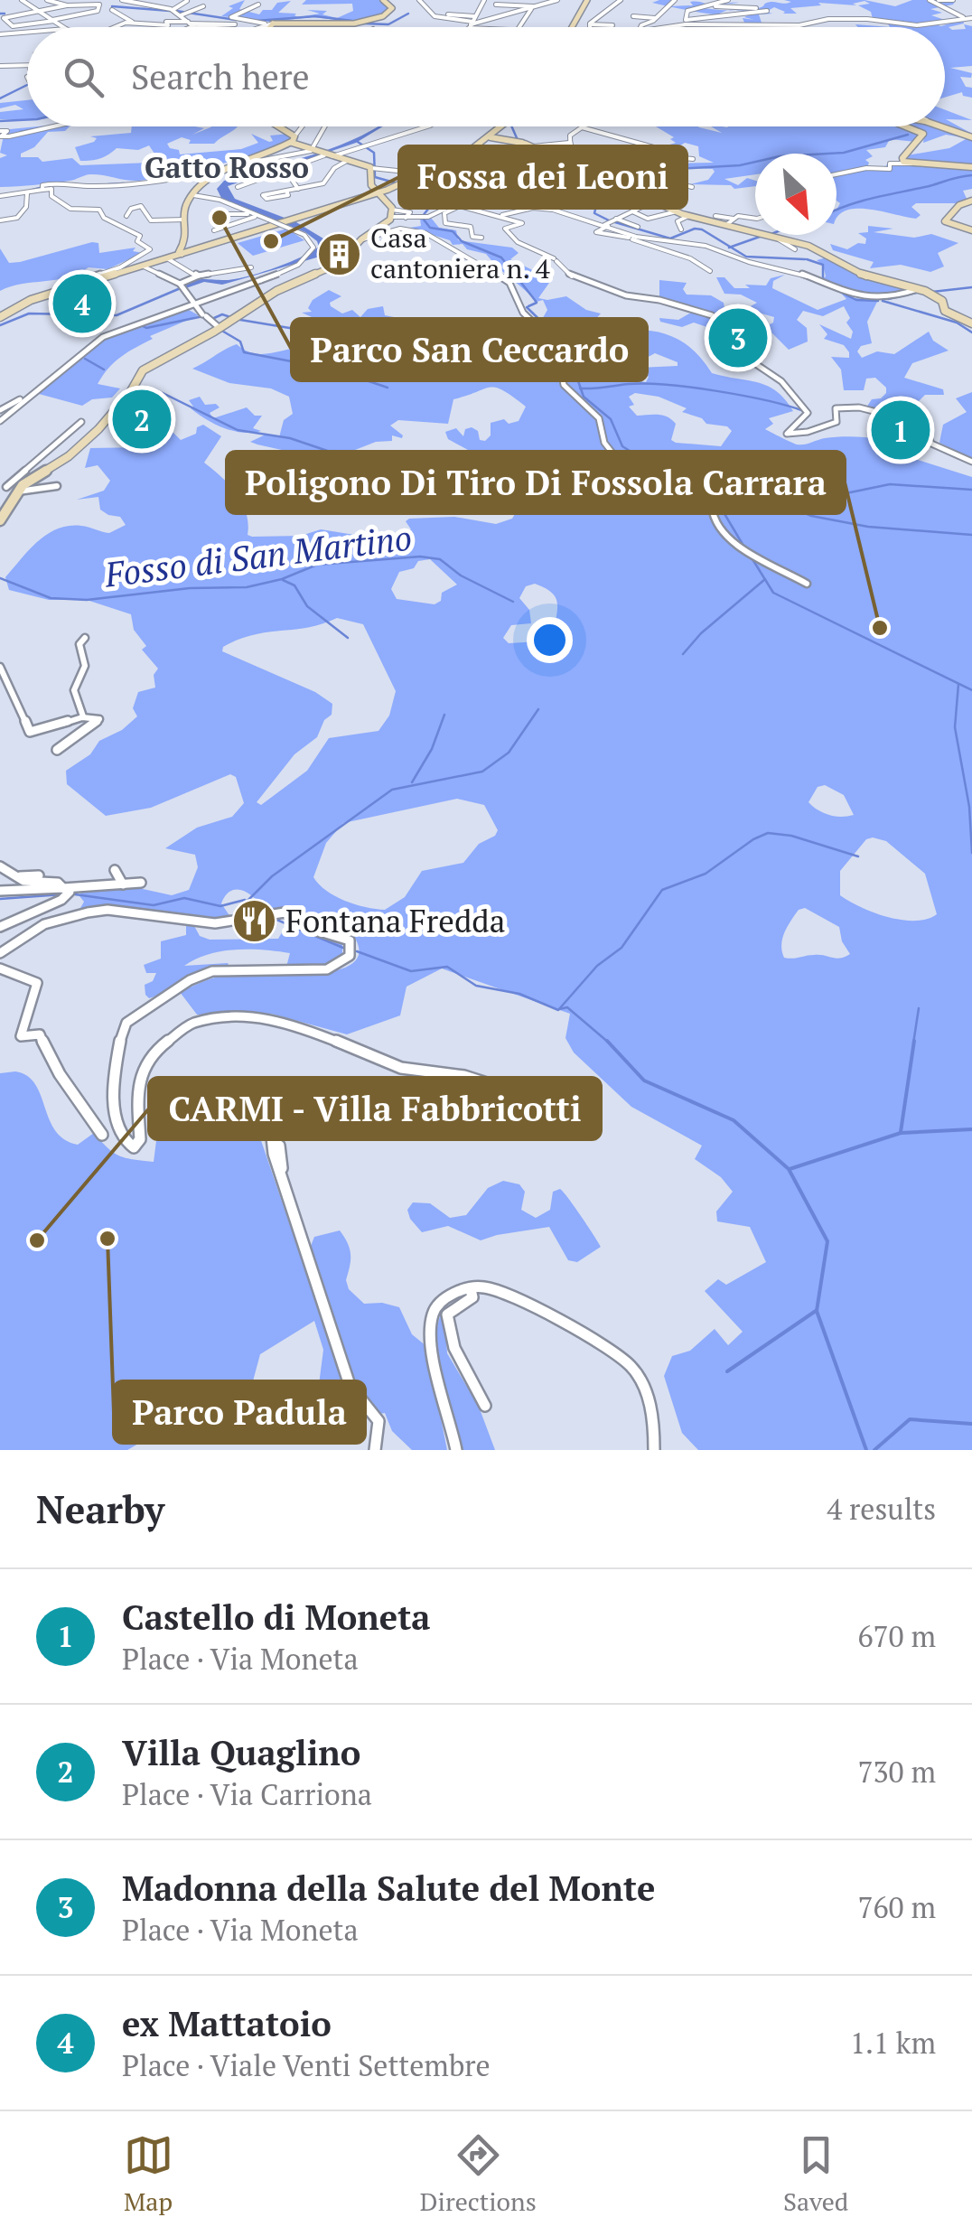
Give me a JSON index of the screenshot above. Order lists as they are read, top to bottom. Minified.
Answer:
{"districts":["Gatto Rosso"],"water":["Fosso di San Martino"],"places":{"other":["Parco San Ceccardo","Fossa dei Leoni","Poligono Di Tiro Di Fossola Carrara","Parco Padula","CARMI - Villa Fabbricotti"],"building":["Casa cantoniera n. 4"],"restaurant":["Fontana Fredda"]},"north":"bottom right","page":{"search":"Search here","pins":["4","3","2","1"],"heading":["Nearby","4 results"],"list":[{"mark":"1","name":"Castello di Moneta","note":"Place · Via Moneta","value":"670 m"},{"mark":"2","name":"Villa Quaglino","note":"Place · Via Carriona","value":"730 m"},{"mark":"3","name":"Madonna della Salute del Monte","note":"Place · Via Moneta","value":"760 m"},{"mark":"4","name":"ex Mattatoio","note":"Place · Viale Venti Settembre","value":"1.1 km"}],"nav":["Map","Directions","Saved"]}}
